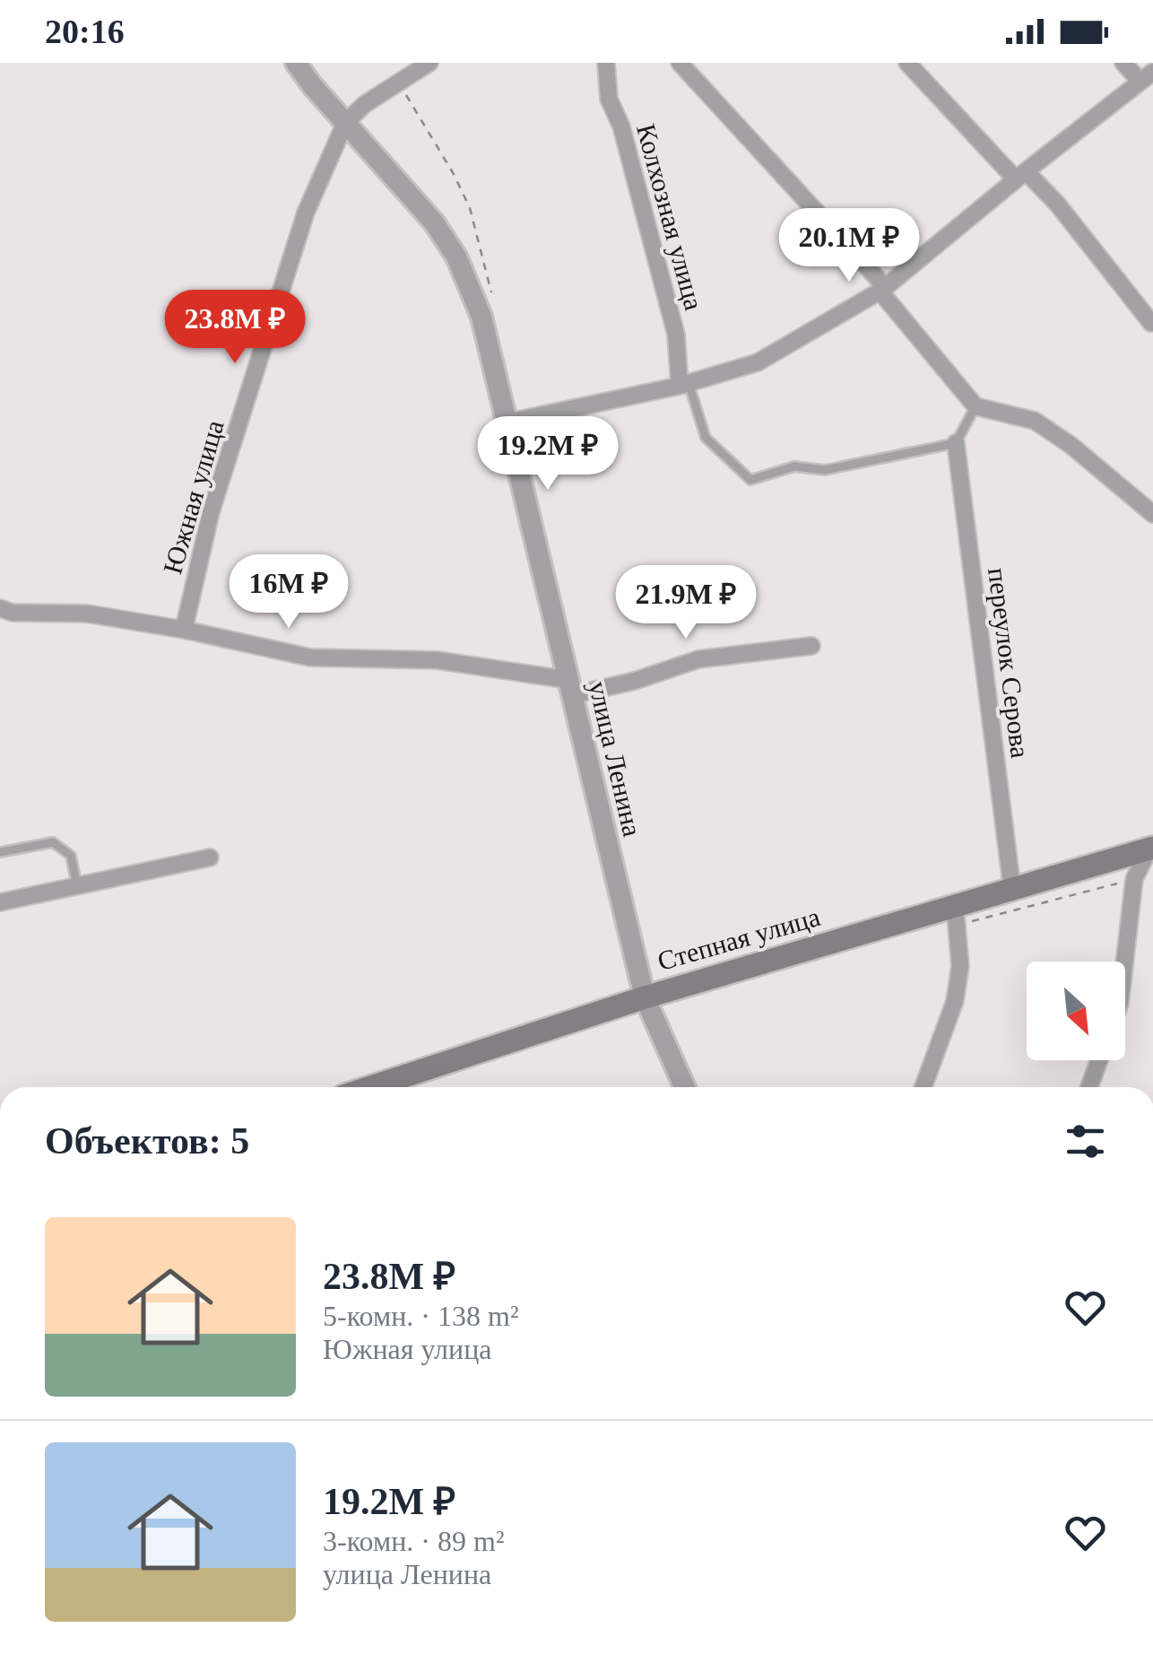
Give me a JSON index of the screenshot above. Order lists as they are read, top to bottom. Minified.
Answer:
{"streets":{"main road":["Степная улица"],"street":["Колхозная улица","Южная улица","переулок Серова","улица Ленина"]},"crossings":[["Южная улица","улица Ленина"],["переулок Серова","Степная улица"],["улица Ленина","Степная улица"]],"north":"bottom right","page":{"status":"20:16","price":["20.1M ₽","23.8M ₽","19.2M ₽","16M ₽","21.9M ₽"],"heading":"Объектов: 5","list":[{"name":"23.8M ₽","note":"5-комн. · 138 m² · Южная улица"},{"name":"19.2M ₽","note":"3-комн. · 89 m² · улица Ленина"}]}}
